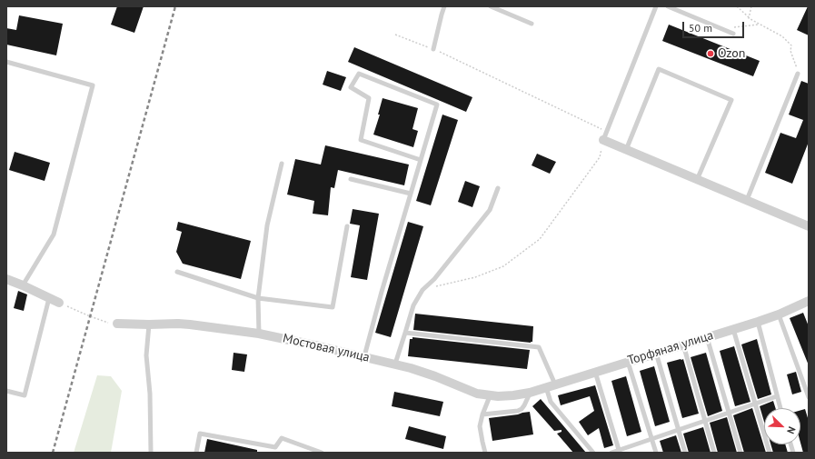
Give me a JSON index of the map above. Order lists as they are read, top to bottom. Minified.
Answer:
{"streets":{"street":["Мостовая улица","Торфяная улица"]},"crossings":[["Мостовая улица","Торфяная улица"]],"places":["Ozon"],"scale_bar":"50 m","north":"bottom right"}
